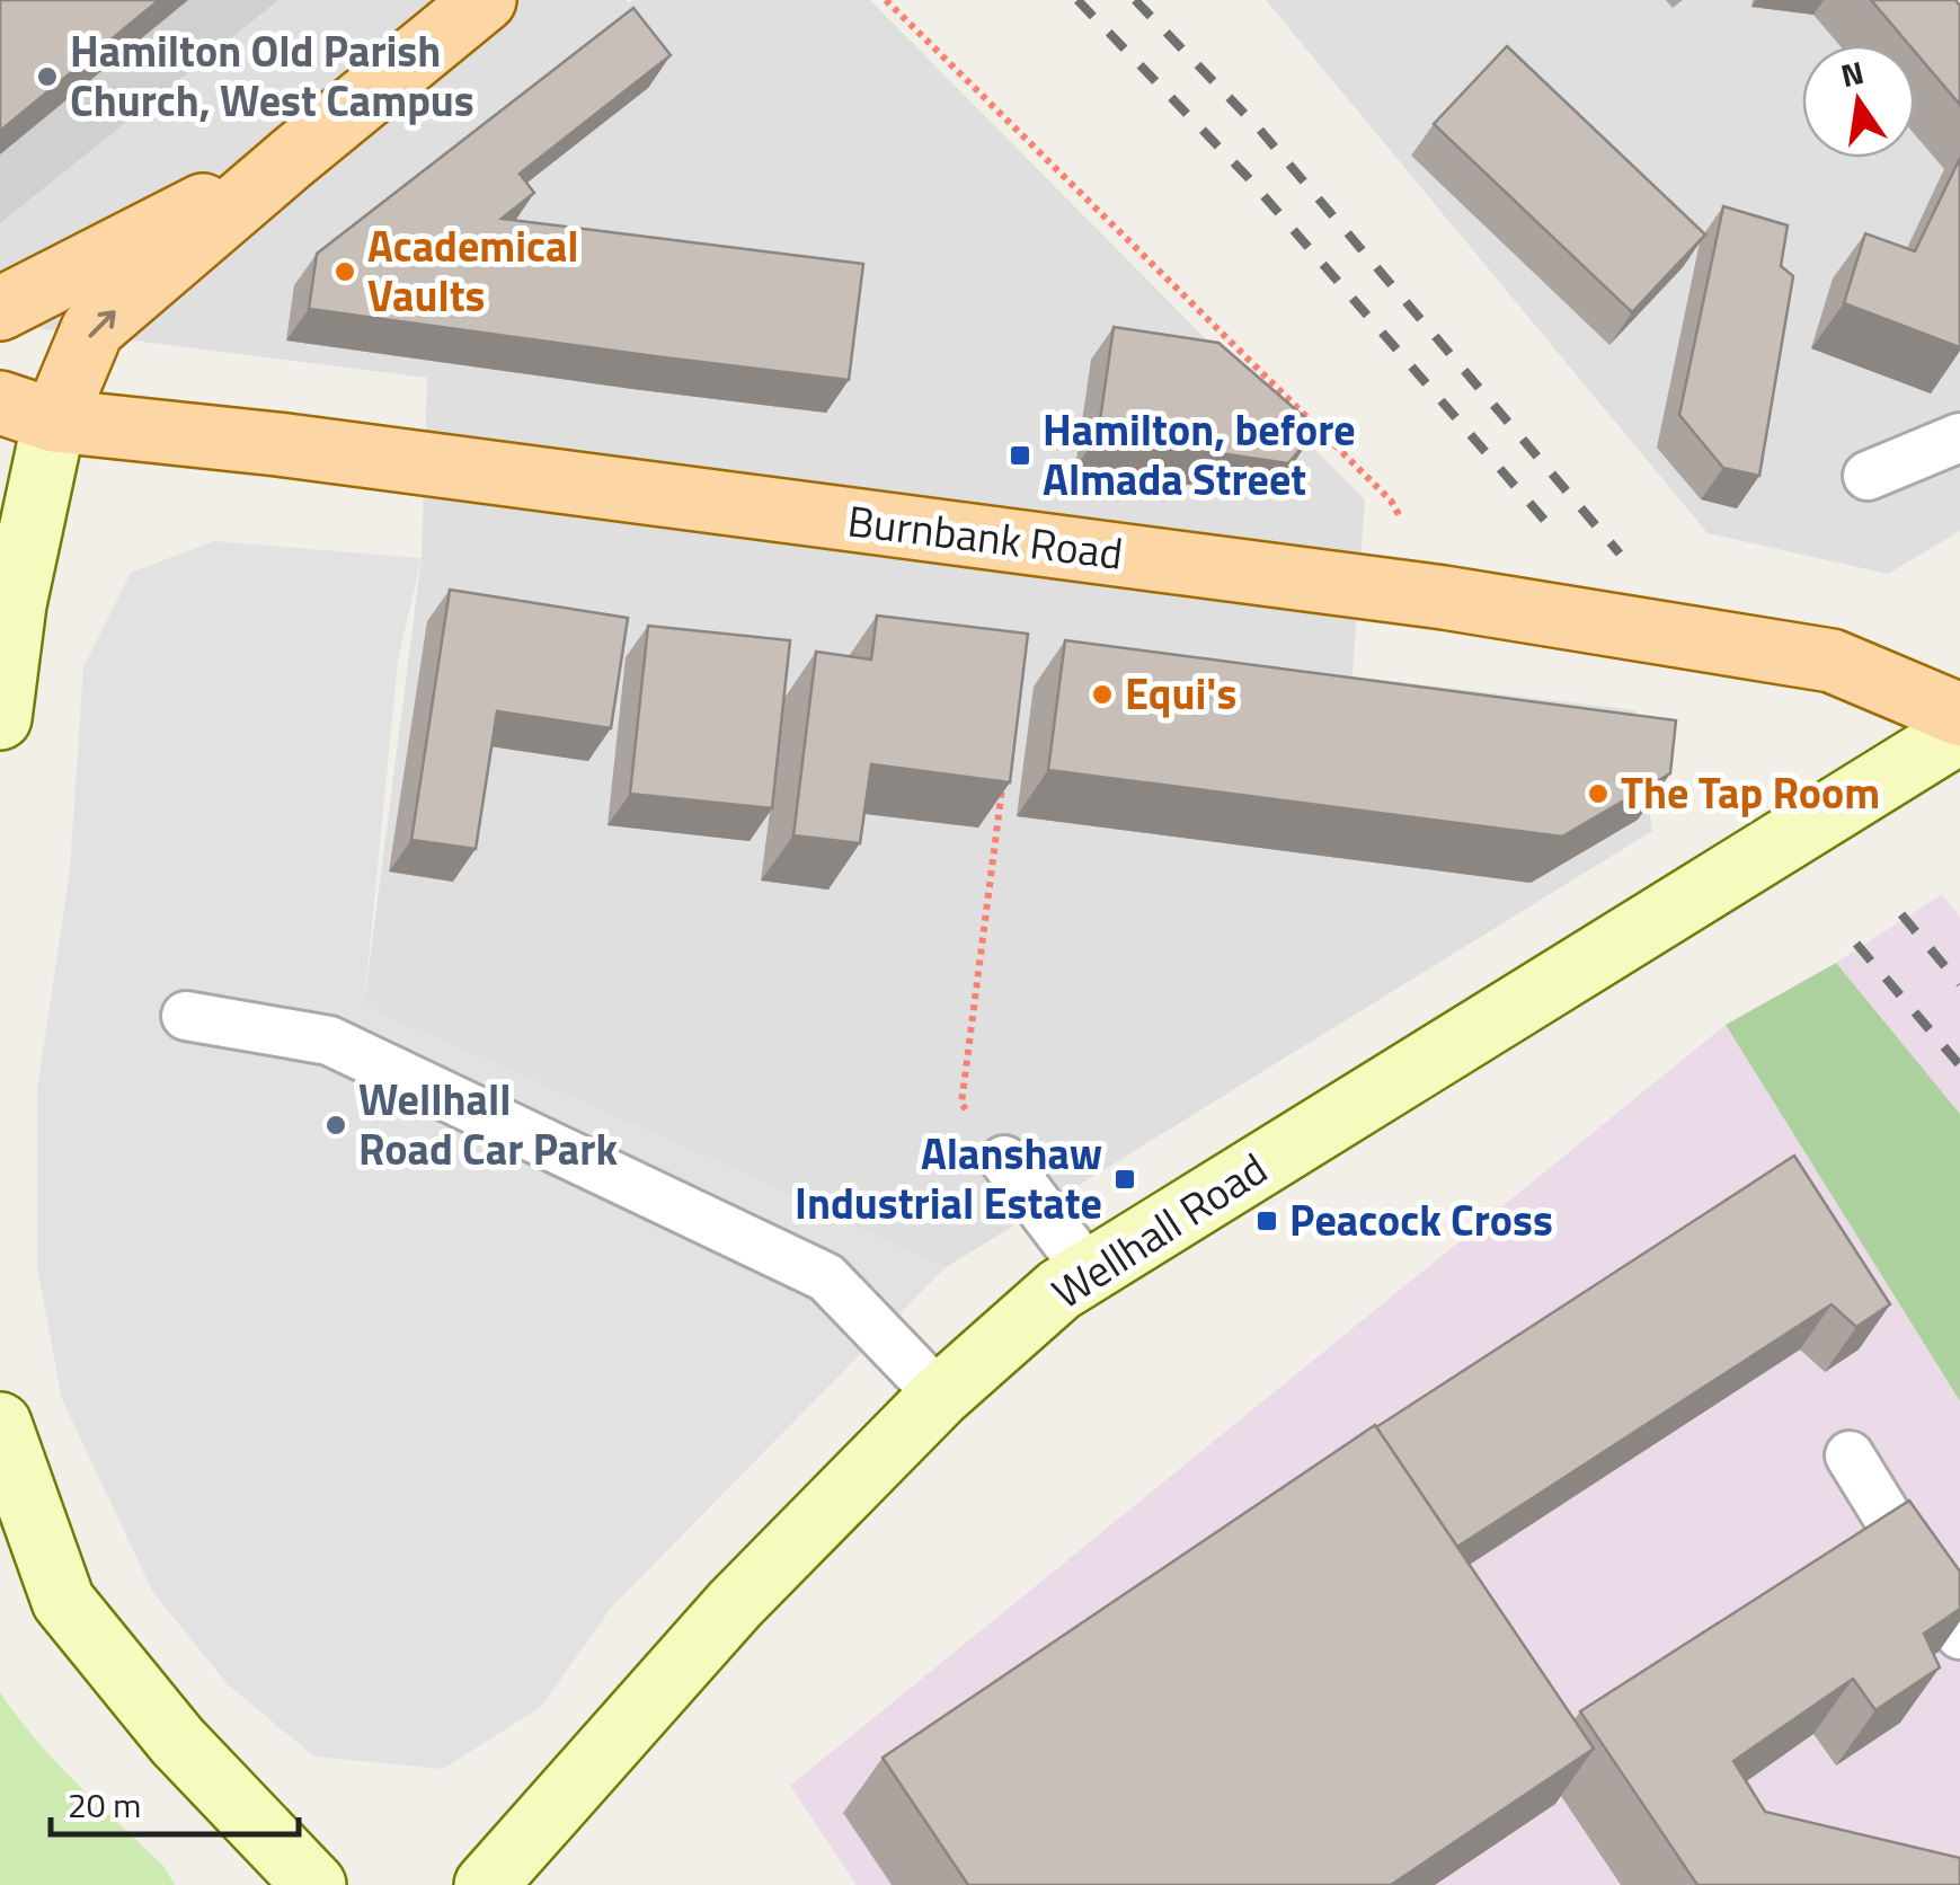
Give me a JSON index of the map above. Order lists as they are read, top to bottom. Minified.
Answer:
{"streets":{"main road":["Burnbank Road","Wellhall Road"]},"places":{"other":["Hamilton Old Parish Church, West Campus","Academical Vaults","Equi's","The Tap Room","Wellhall Road Car Park"],"transit":["Hamilton, before Almada Street","Alanshaw Industrial Estate","Peacock Cross"]},"scale_bar":"20 m","north":"top"}
